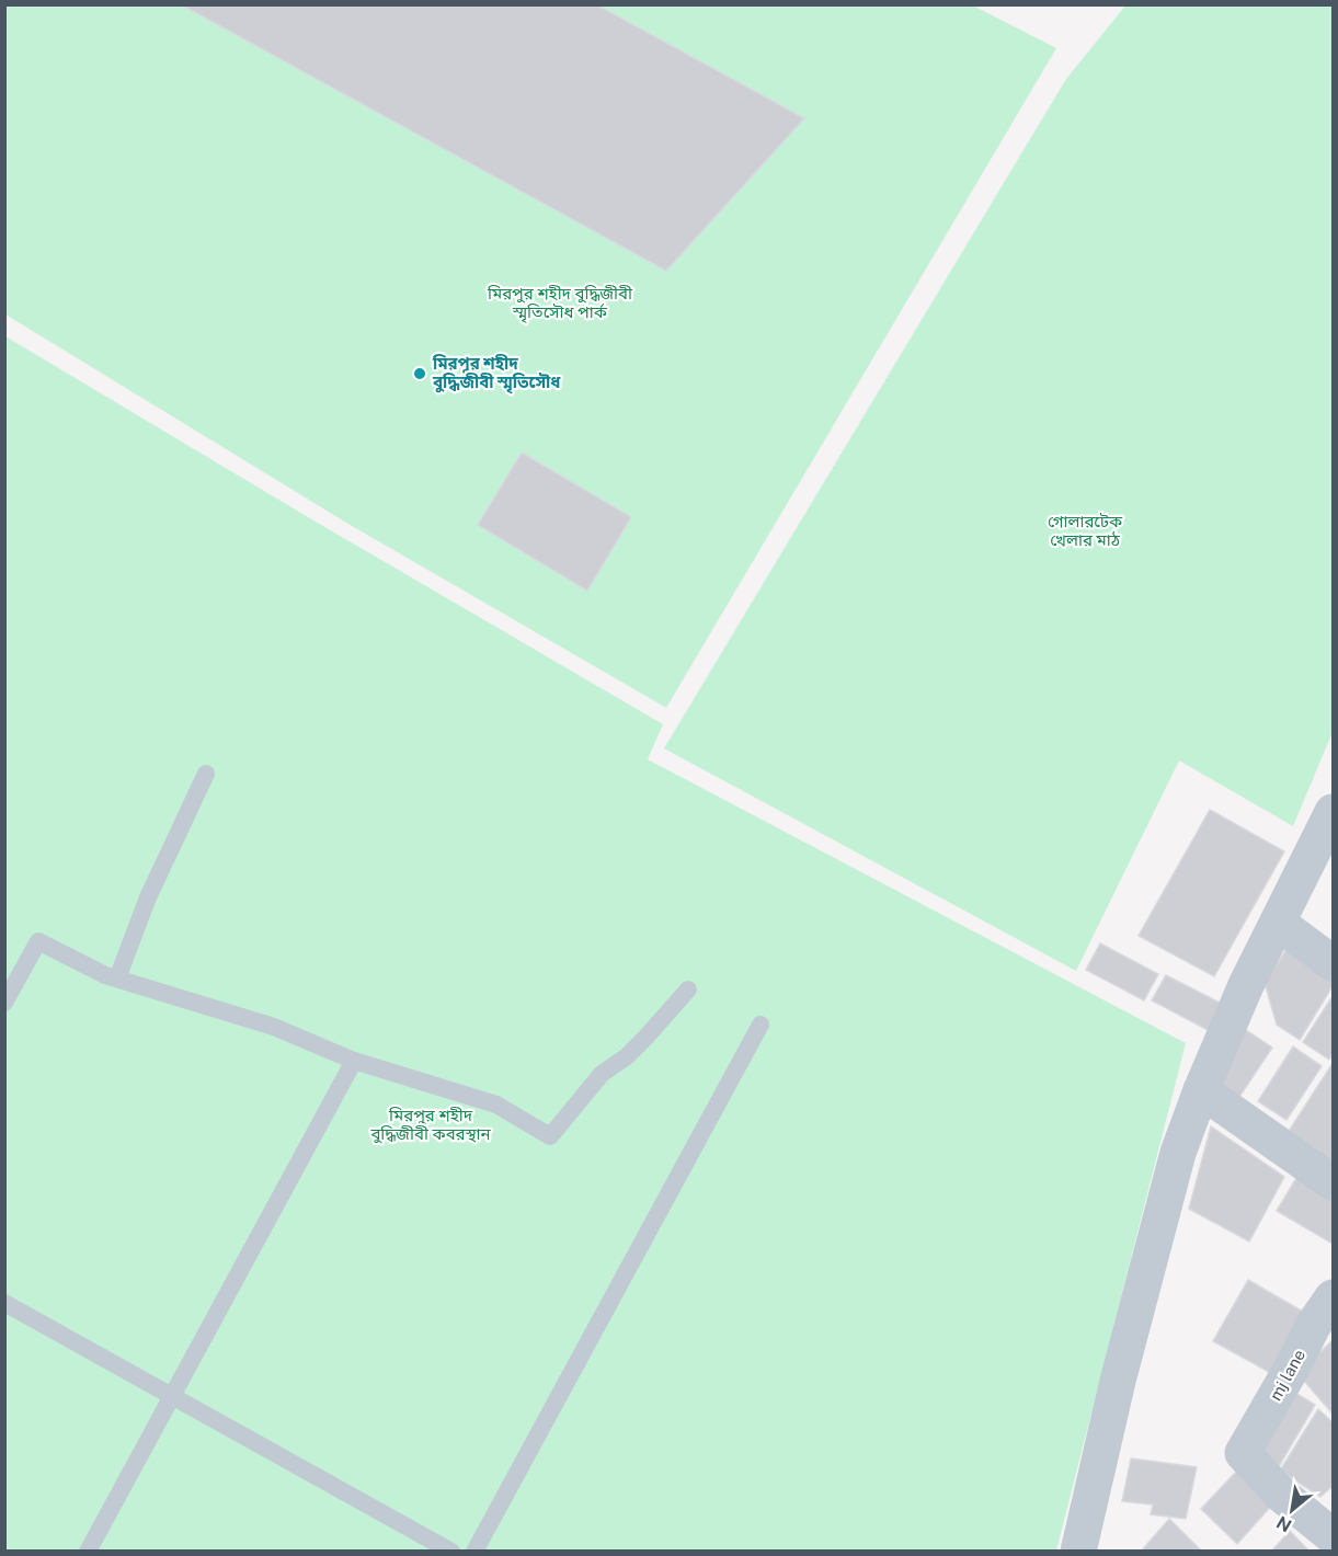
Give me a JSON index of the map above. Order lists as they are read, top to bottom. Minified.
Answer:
{"streets":{"street":["mj lane"]},"parks":["মিরপুর শহীদ বুদ্ধিজীবী স্মৃতিসৌধ পার্ক","গোলারটেক খেলার মাঠ","মিরপুর শহীদ বুদ্ধিজীবী কবরস্থান"],"places":["মিরপুর শহীদ বুদ্ধিজীবী স্মৃতিসৌধ"],"north":"bottom left"}
